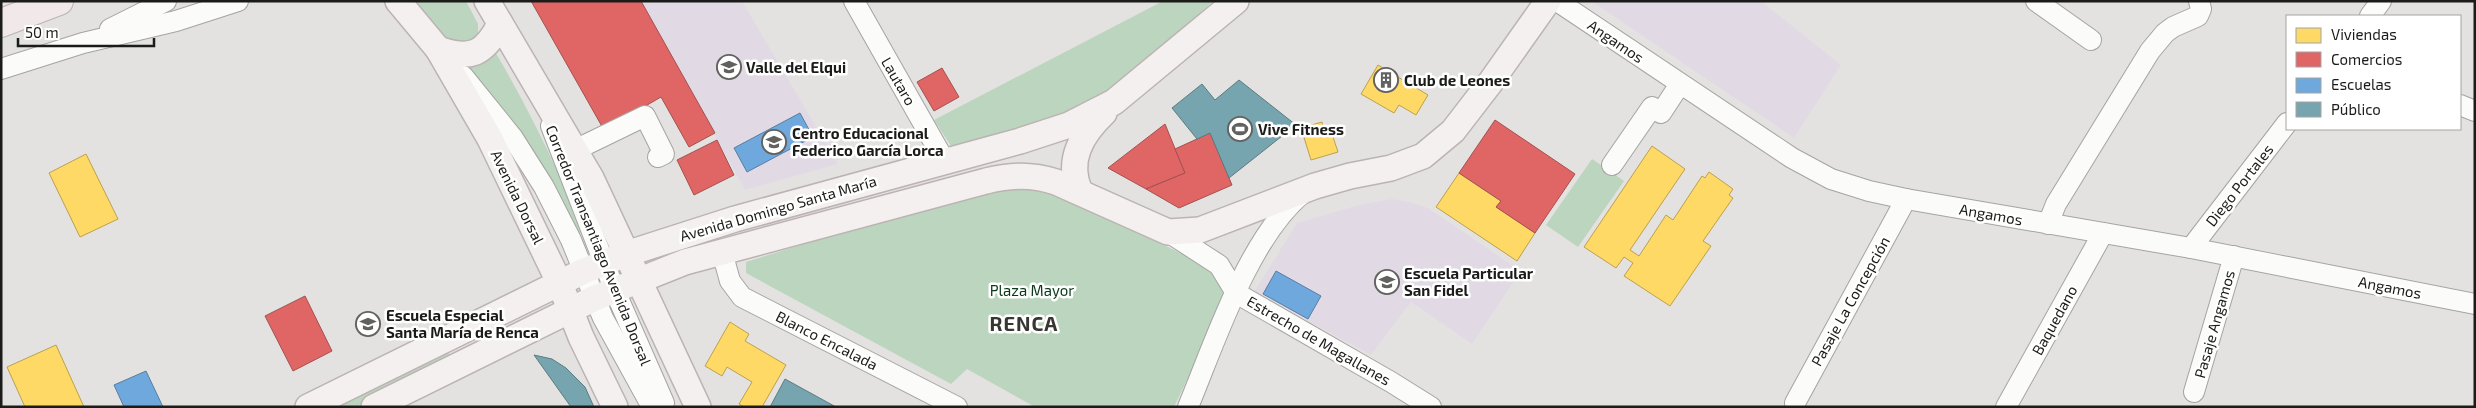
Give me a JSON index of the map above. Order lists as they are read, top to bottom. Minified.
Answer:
{"streets":{"main road":["Avenida Dorsal","Avenida Domingo Santa María"],"street":["Angamos","Lautaro","Diego Portales","Corredor Transantiago Avenida Dorsal","Pasaje La Concepción","Baquedano","Pasaje Angamos","Blanco Encalada","Estrecho de Magallanes"]},"crossings":[["Angamos","Diego Portales"],["Angamos","Pasaje La Concepción"],["Angamos","Baquedano"],["Angamos","Pasaje Angamos"],["Lautaro","Avenida Domingo Santa María"],["Avenida Dorsal","Avenida Domingo Santa María"],["Avenida Dorsal","Corredor Transantiago Avenida Dorsal"],["Avenida Domingo Santa María","Corredor Transantiago Avenida Dorsal"],["Avenida Domingo Santa María","Blanco Encalada"],["Avenida Domingo Santa María","Estrecho de Magallanes"]],"districts":["RENCA"],"parks":["Plaza Mayor"],"places":{"school or university":["Valle del Elqui","Centro Educacional Federico García Lorca","Escuela Particular San Fidel","Escuela Especial Santa María de Renca"],"building":["Club de Leones"],"sports":["Vive Fitness"]},"legend":["Viviendas","Comercios","Escuelas","Público"],"scale_bar":"50 m"}
